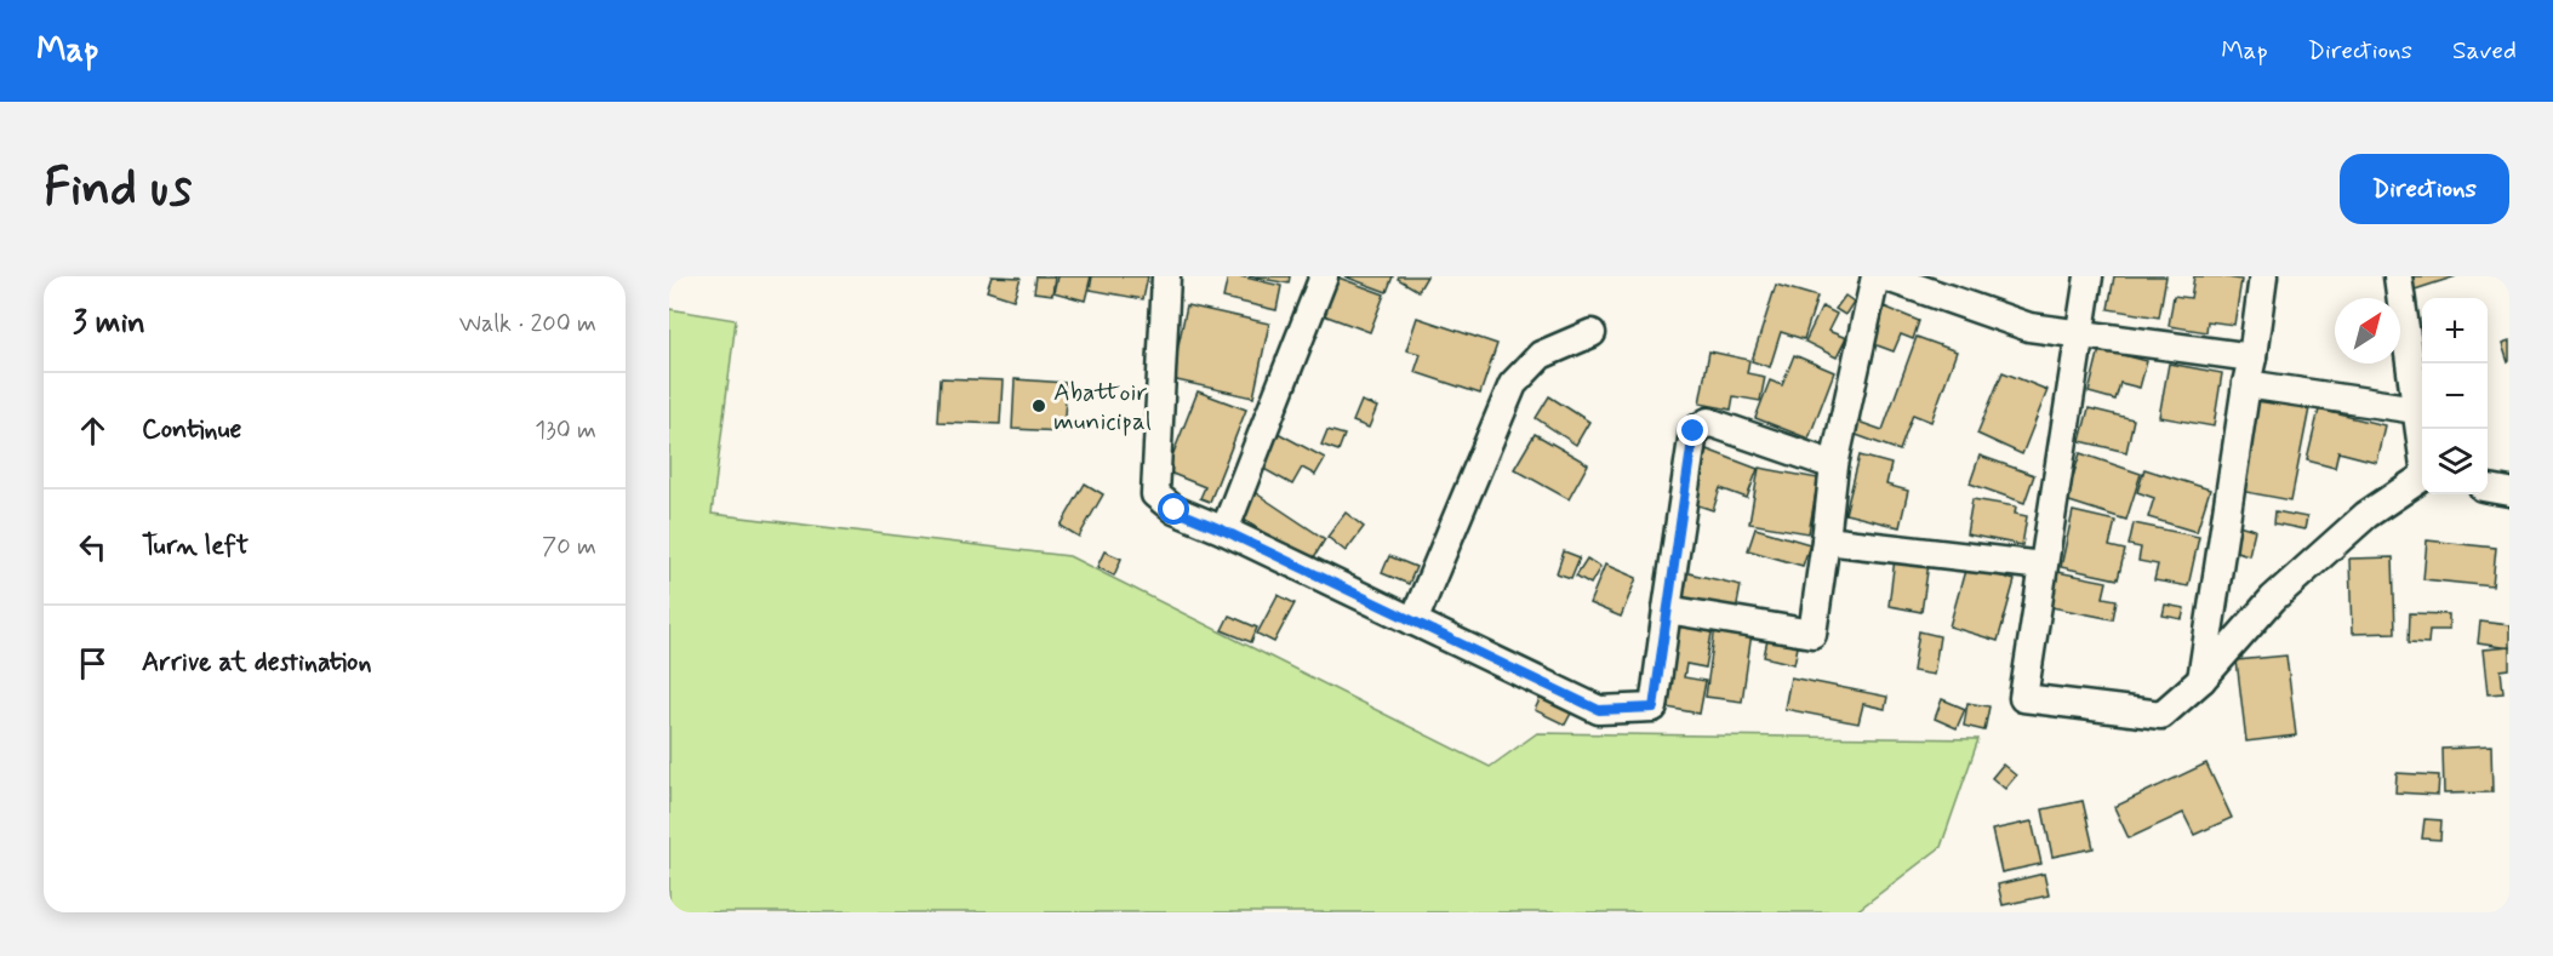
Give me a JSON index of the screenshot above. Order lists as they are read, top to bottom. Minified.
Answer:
{"places":["Abattoir municipal"],"north":"top right","page":{"header":"Map","nav":["Map","Directions","Saved"],"buttons":"Directions","title":"Find us","heading":["3 min","Walk · 200 m"],"map_buttons":["+","−"],"list":[["Continue","130 m"],["Turn left","70 m"],"Arrive at destination"]}}
